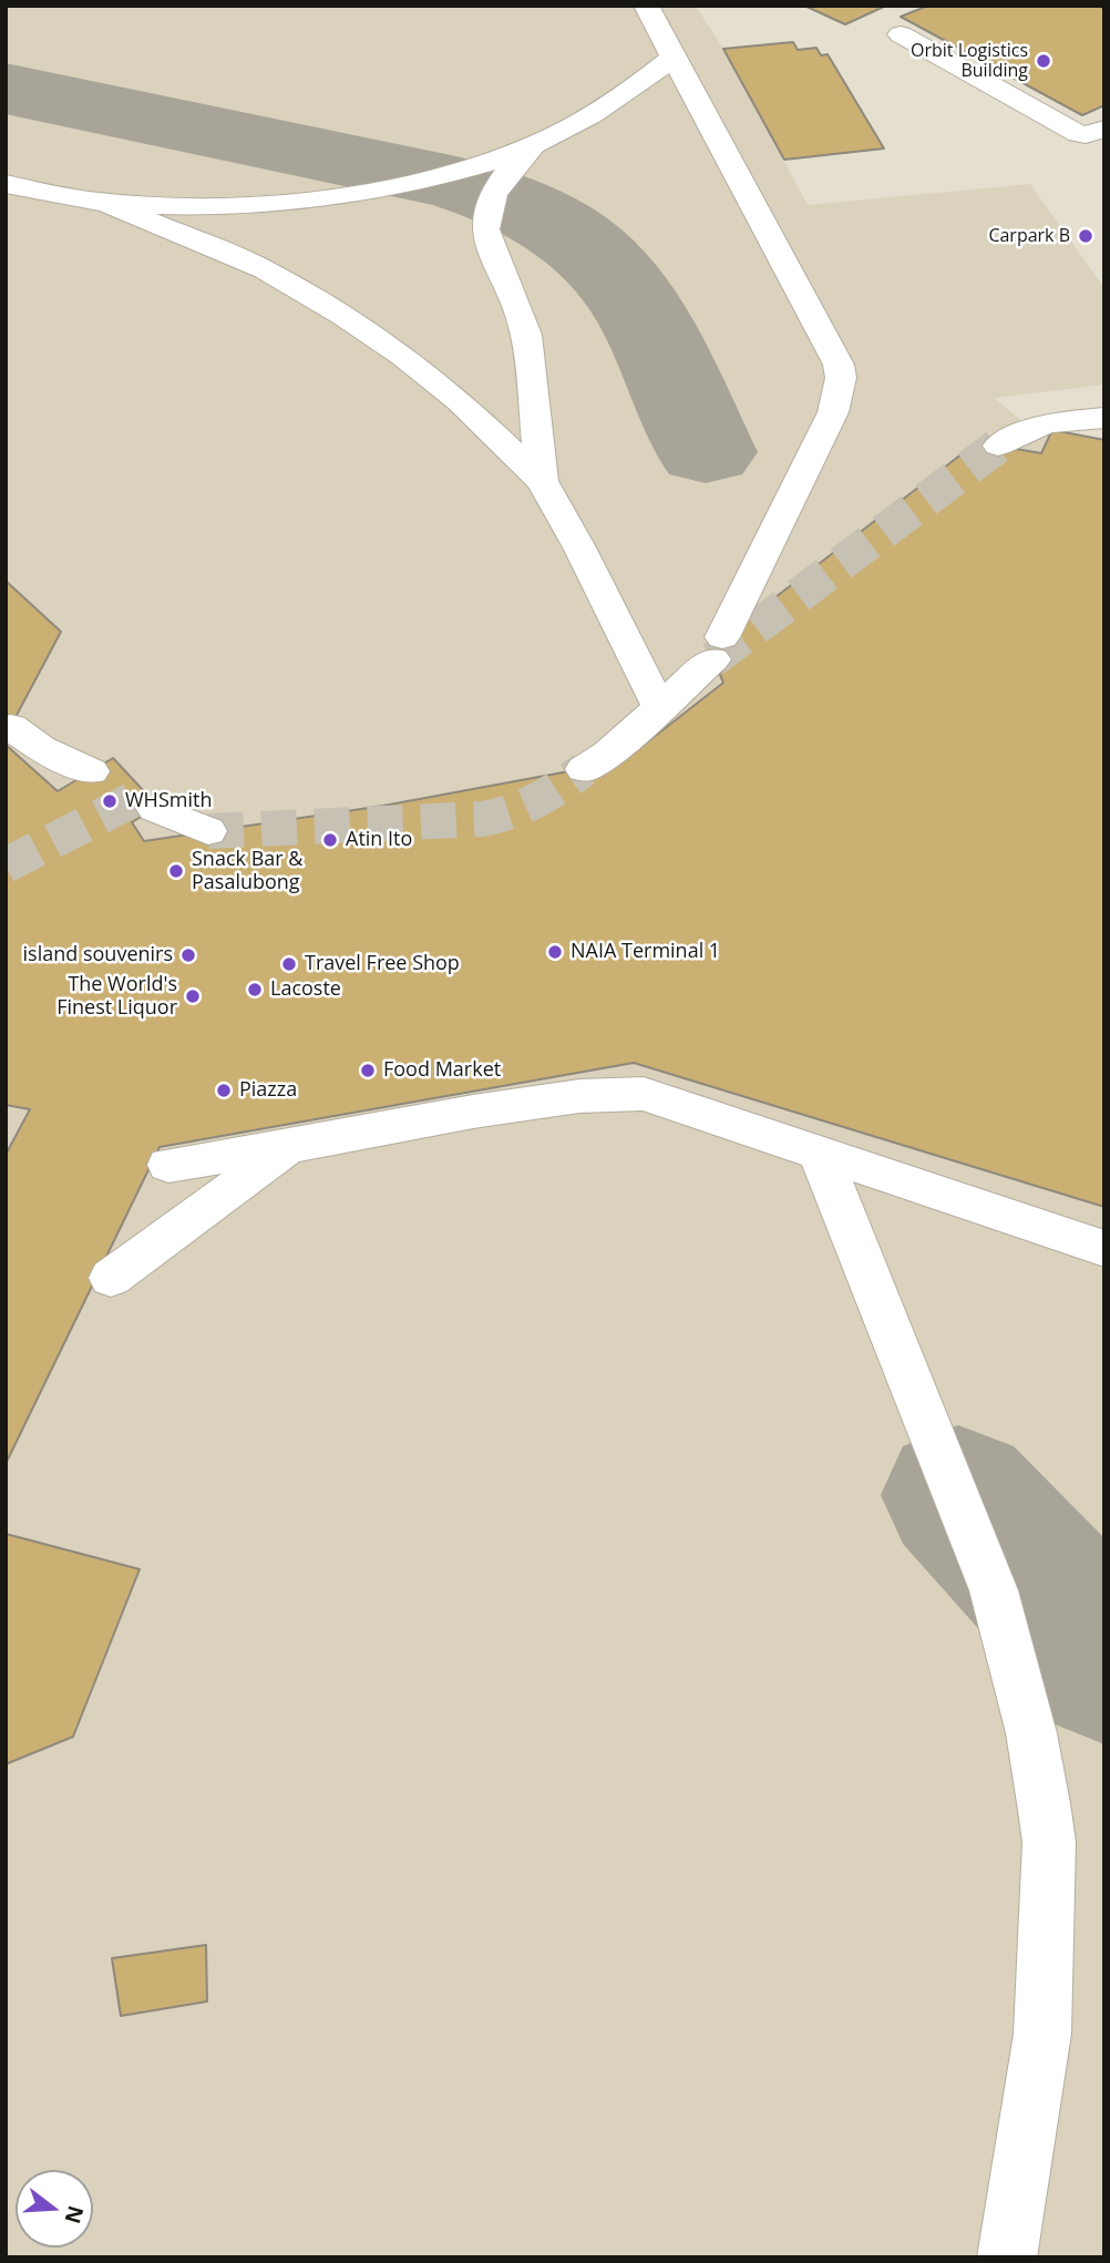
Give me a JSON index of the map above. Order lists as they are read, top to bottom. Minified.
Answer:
{"places":["Orbit Logistics Building","Carpark B","WHSmith","Atin Ito","Snack Bar & Pasalubong","NAIA Terminal 1","island souvenirs","Travel Free Shop","Lacoste","The World's Finest Liquor","Food Market","Piazza"],"north":"right"}
